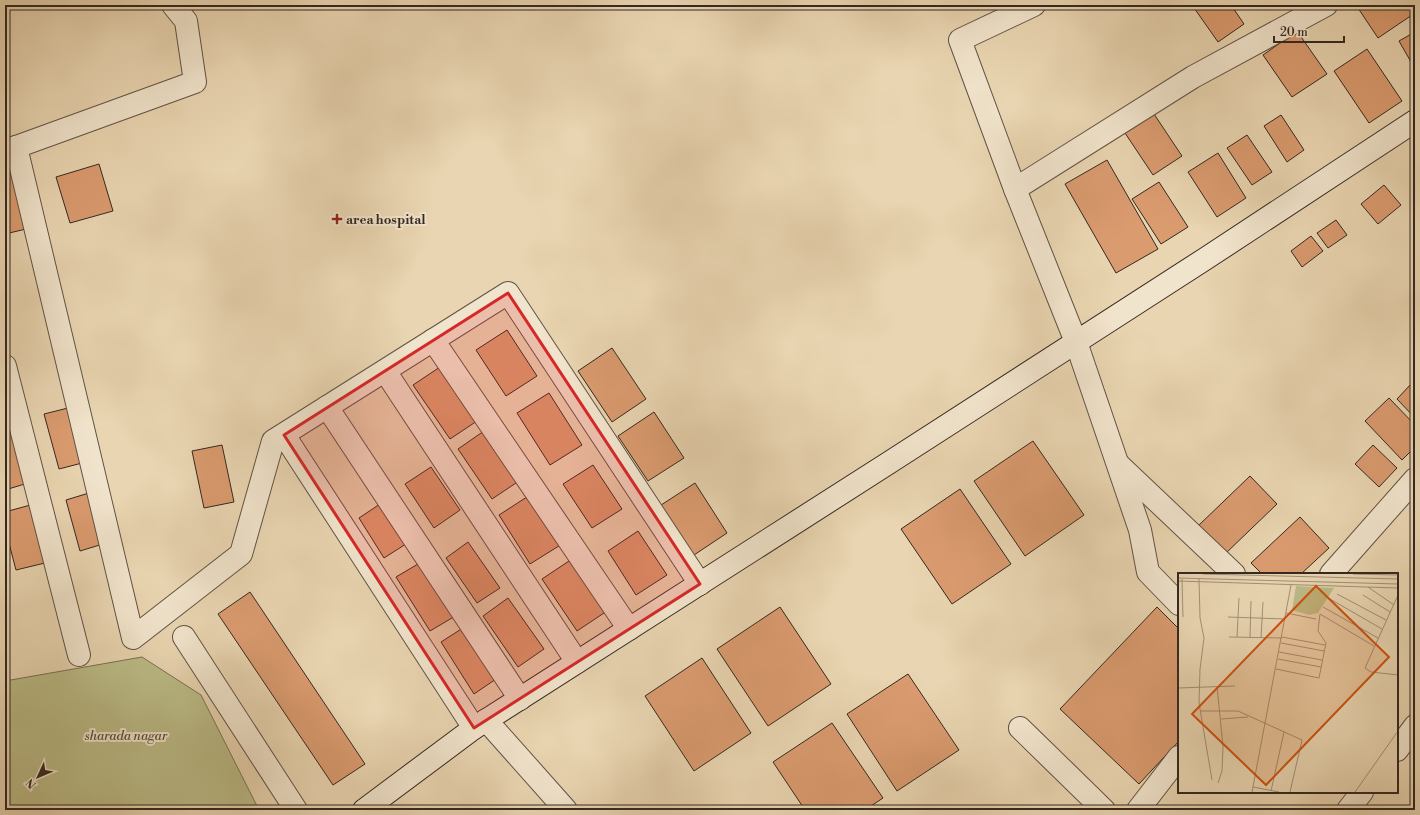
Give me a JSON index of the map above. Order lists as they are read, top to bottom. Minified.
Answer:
{"parks":["sharada nagar"],"places":{"health":["area hospital"]},"scale_bar":"20 m","north":"bottom left"}
